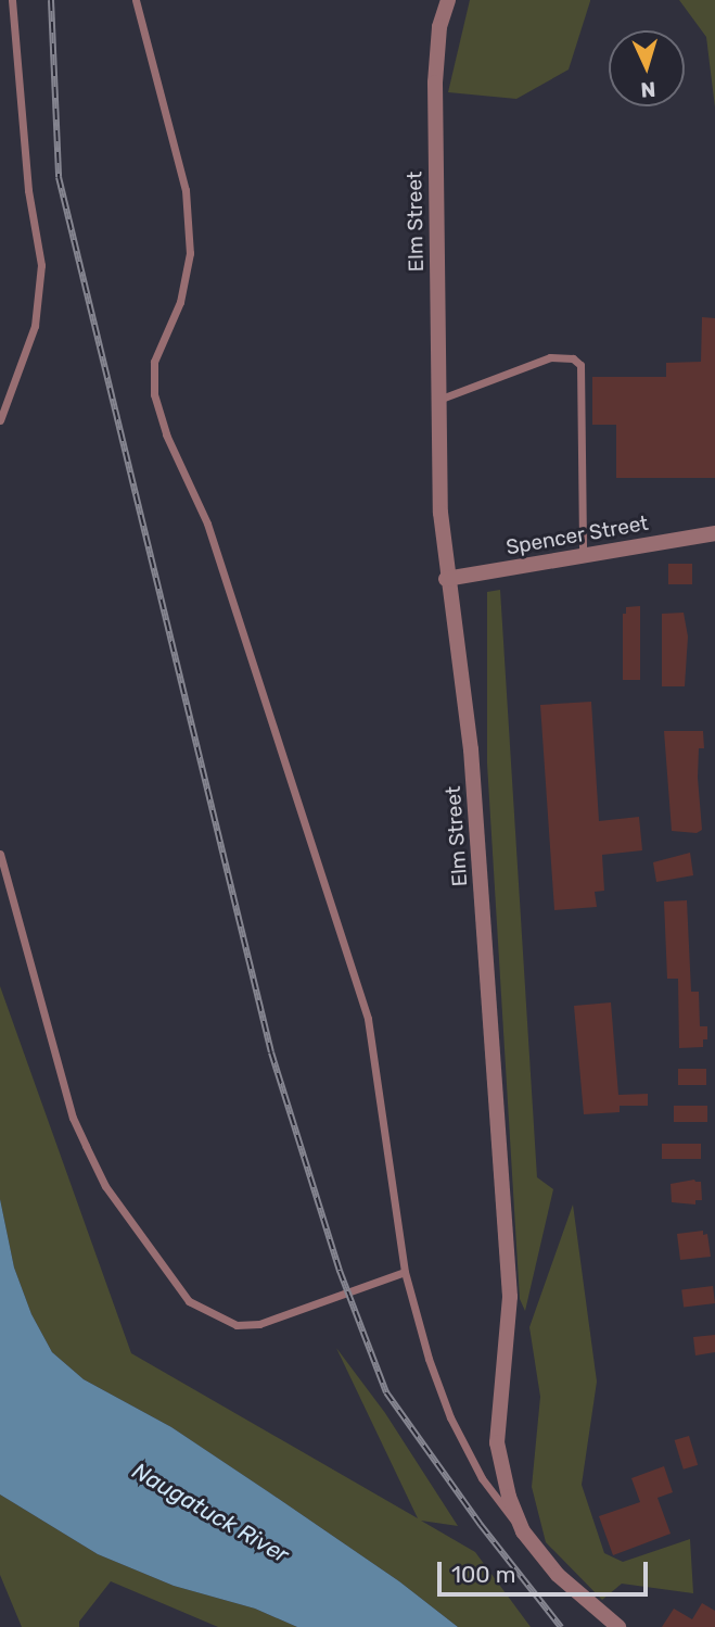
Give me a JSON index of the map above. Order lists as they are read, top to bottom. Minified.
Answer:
{"streets":{"street":["Elm Street","Spencer Street"]},"crossings":[["Elm Street","Spencer Street"]],"water":["Naugatuck River"],"scale_bar":"100 m","north":"bottom"}
